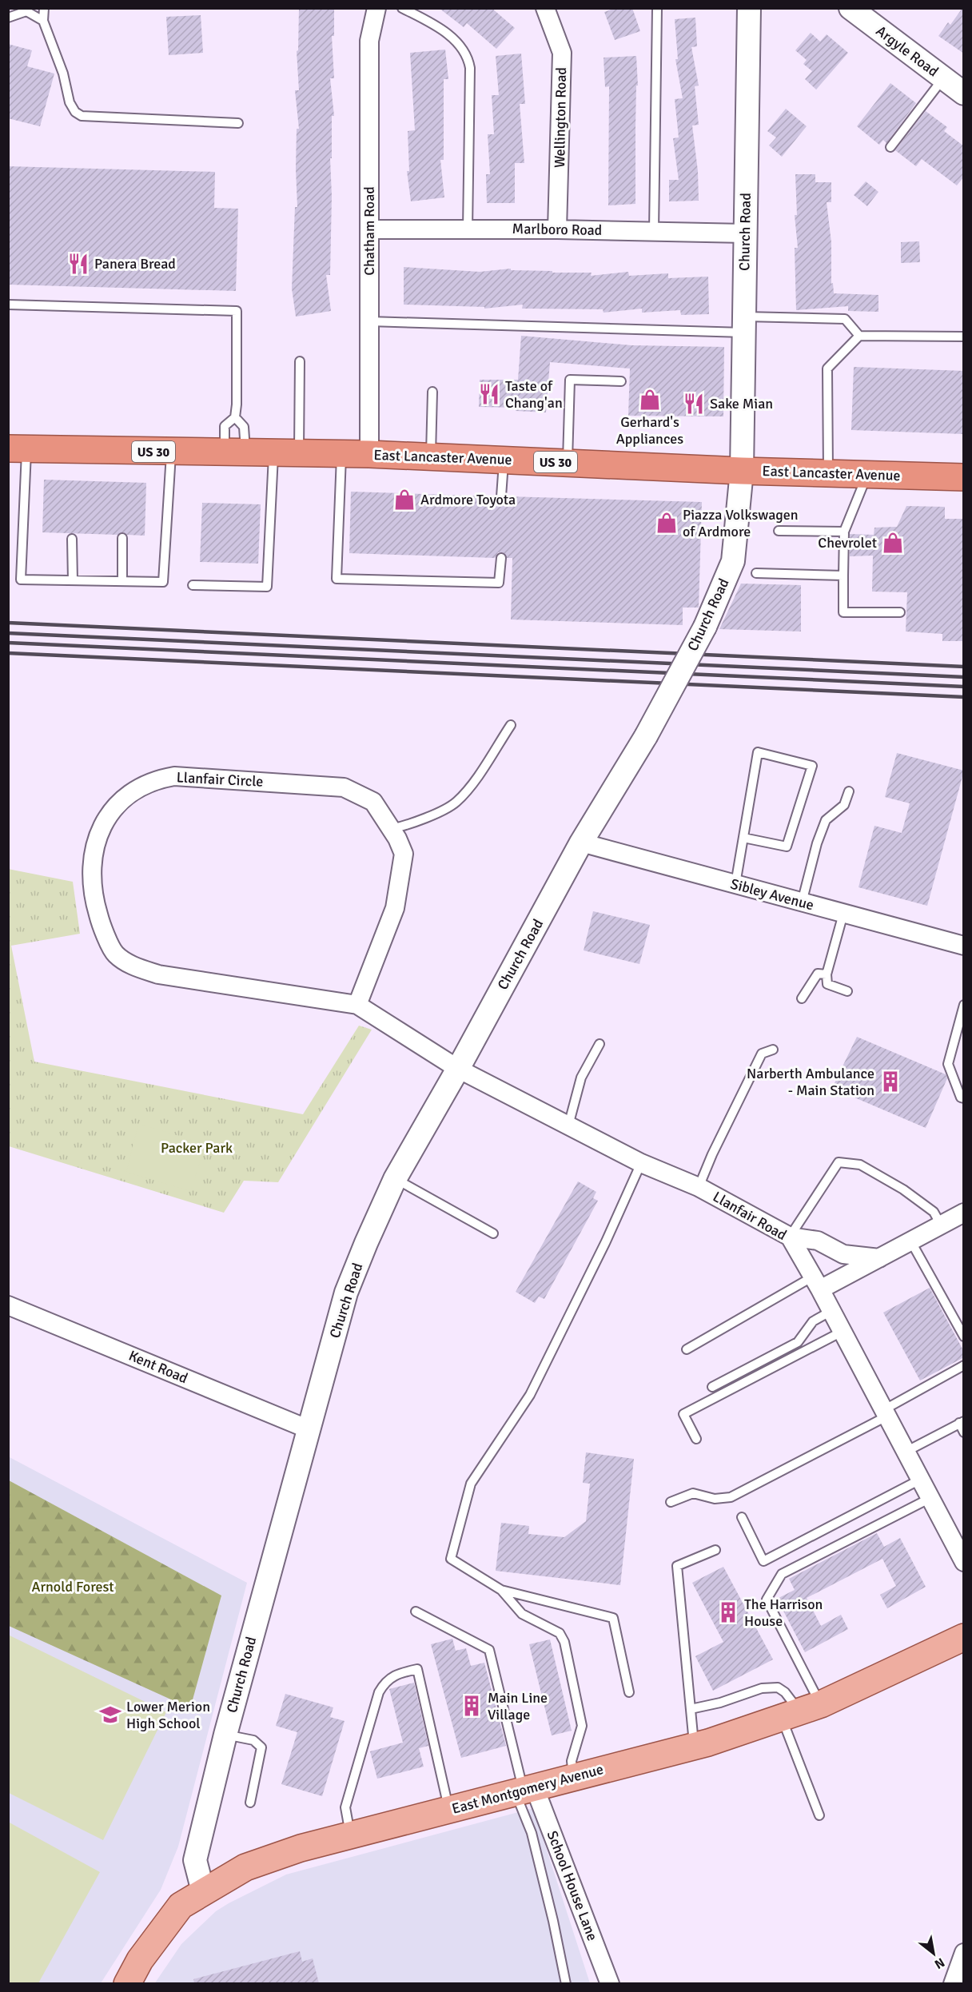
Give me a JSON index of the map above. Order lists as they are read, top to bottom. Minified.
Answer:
{"streets":{"highway":["US 30","East Lancaster Avenue"],"main road":["East Montgomery Avenue"],"street":["Argyle Road","Wellington Road","Marlboro Road","Chatham Road","Church Road","Llanfair Circle","Sibley Avenue","Llanfair Road","Kent Road","School House Lane"]},"crossings":[["Wellington Road","Marlboro Road"],["Marlboro Road","Chatham Road"],["Marlboro Road","Church Road"],["Chatham Road","East Lancaster Avenue"],["Church Road","East Lancaster Avenue"],["Church Road","Llanfair Circle"],["Church Road","Sibley Avenue"],["Church Road","Llanfair Road"],["Church Road","Kent Road"],["Church Road","East Montgomery Avenue"],["Llanfair Circle","Llanfair Road"],["East Montgomery Avenue","School House Lane"]],"parks":["Packer Park","Arnold Forest"],"places":{"restaurant":["Panera Bread","Taste of Chang'an","Sake Mian"],"shop":["Gerhard's Appliances","Ardmore Toyota","Piazza Volkswagen of Ardmore","Chevrolet"],"building":["Narberth Ambulance - Main Station","The Harrison House","Main Line Village"],"school or university":["Lower Merion High School"]},"north":"bottom right"}
